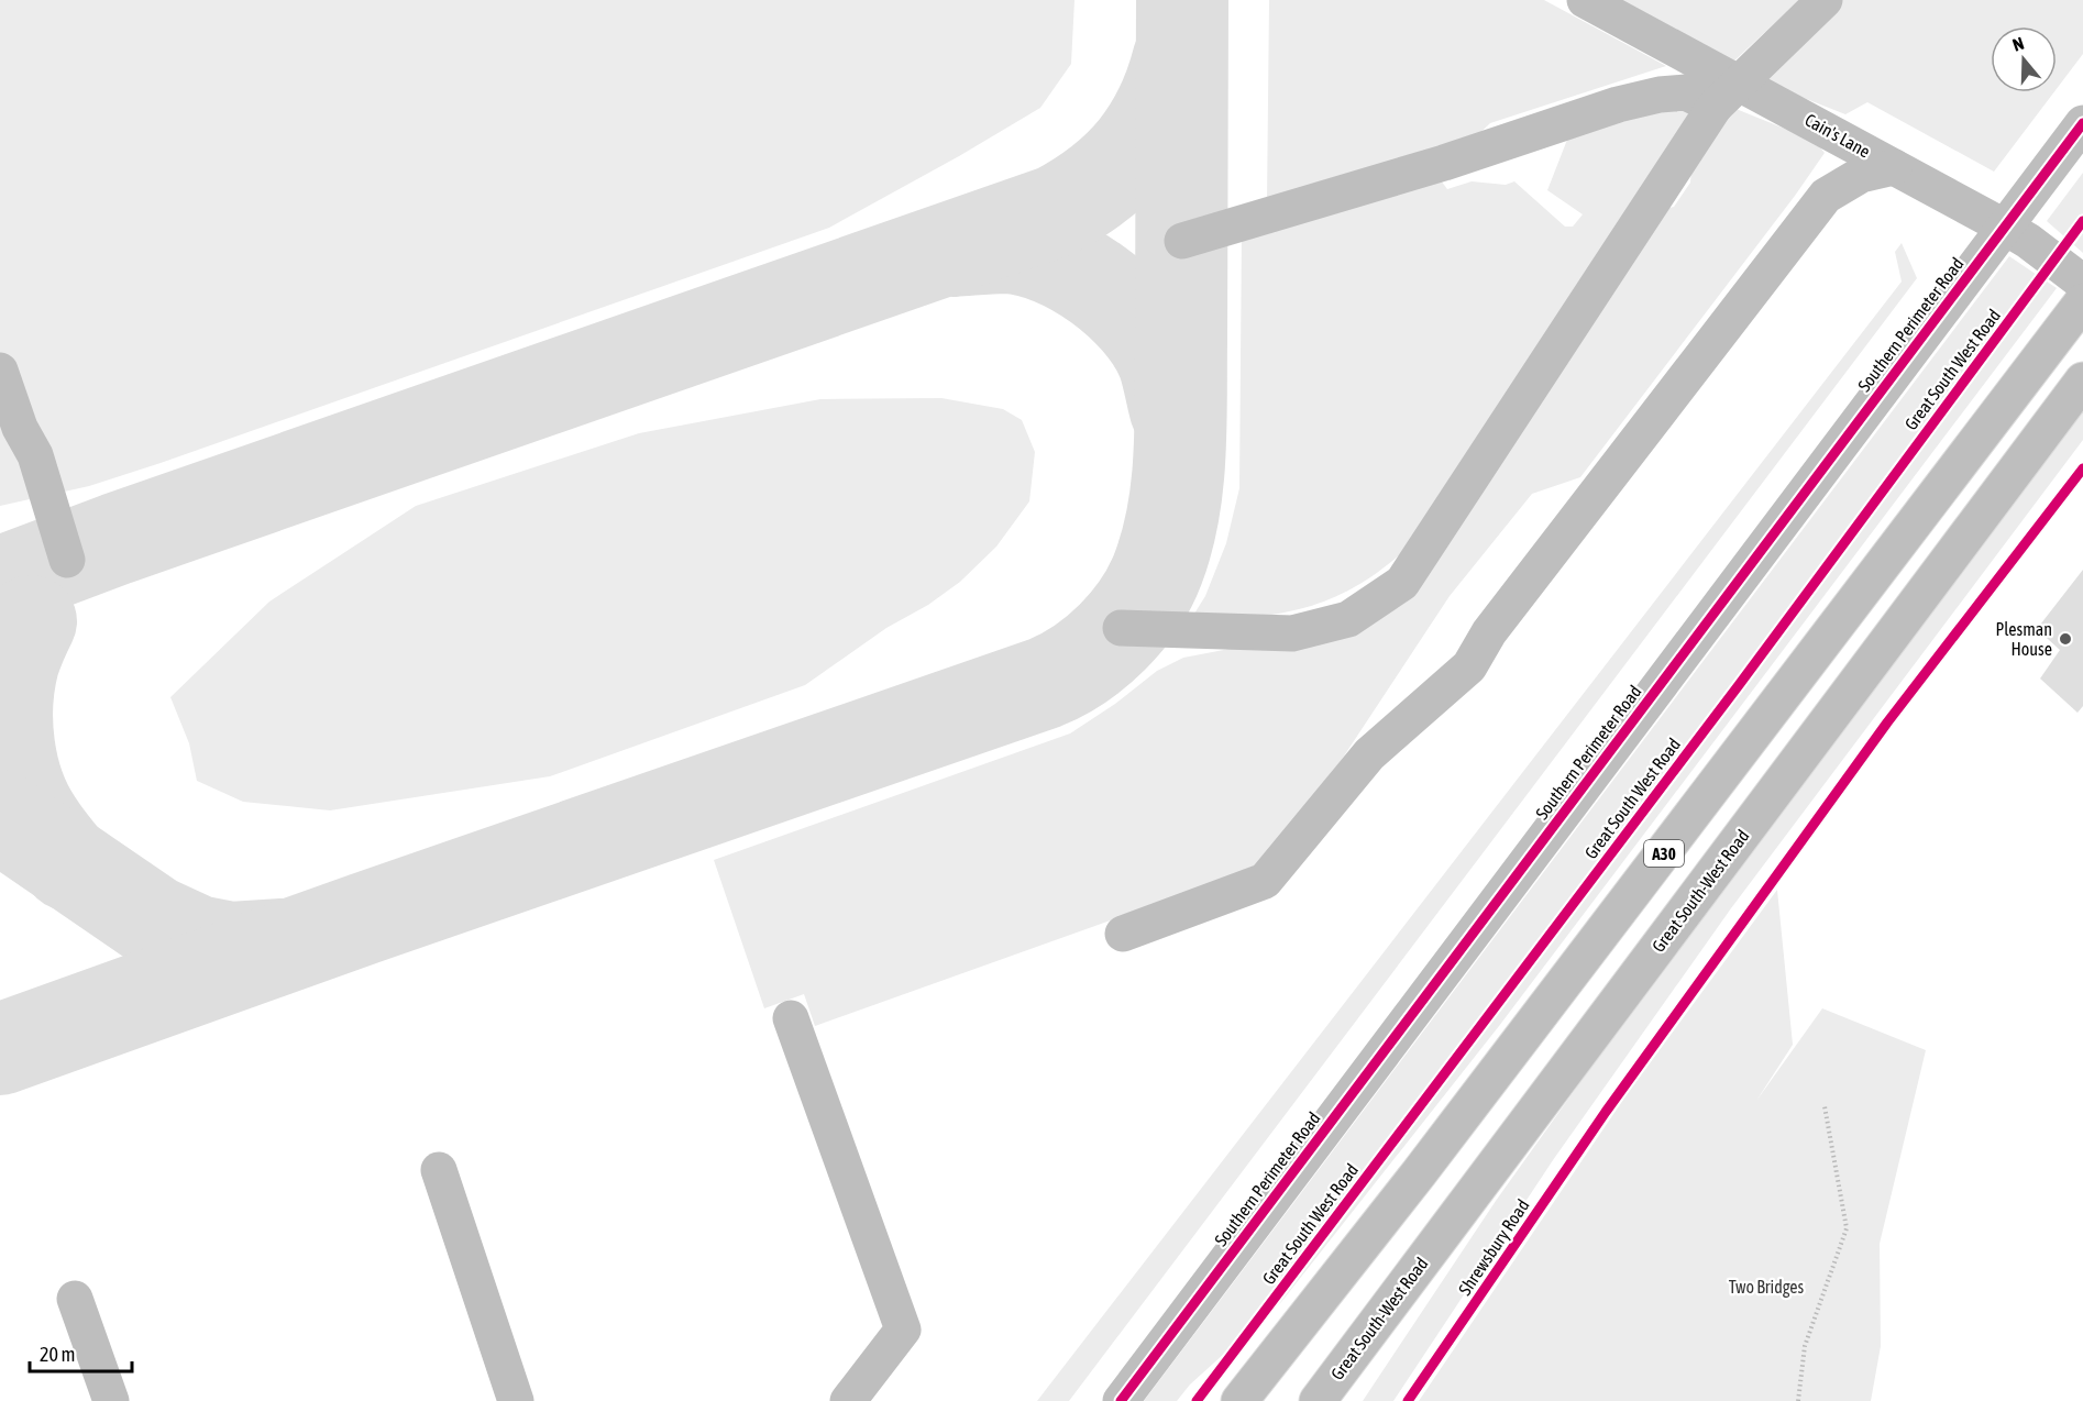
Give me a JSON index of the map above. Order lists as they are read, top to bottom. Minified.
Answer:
{"streets":{"main road":["Cain's Lane","Southern Perimeter Road","A30","Great South-West Road"],"cycle path":["Great South West Road","Shrewsbury Road"]},"crossings":[["Cain's Lane","Southern Perimeter Road"]],"parks":["Two Bridges"],"places":["Plesman House"],"scale_bar":"20 m","north":"top"}
